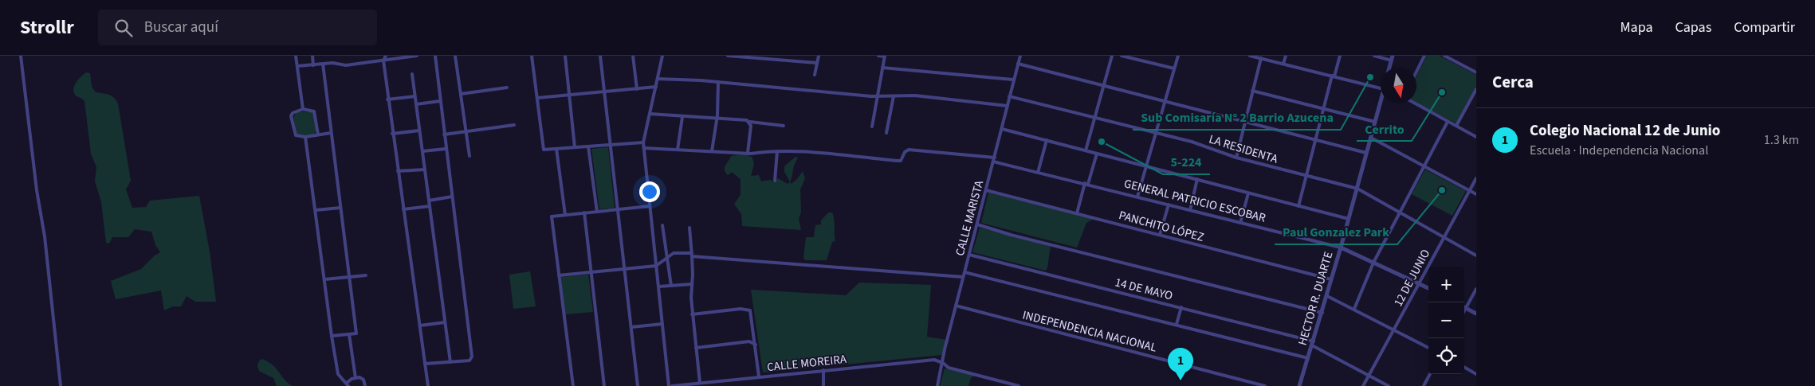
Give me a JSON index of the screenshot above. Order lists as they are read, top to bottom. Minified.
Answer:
{"streets":{"street":["LA RESIDENTA","GENERAL PATRICIO ESCOBAR","CALLE MARISTA","PANCHITO LÓPEZ","12 DE JUNIO","14 DE MAYO","HECTOR R. DUARTE","INDEPENDENCIA NACIONAL","CALLE MOREIRA"]},"crossings":[["LA RESIDENTA","CALLE MARISTA"],["LA RESIDENTA","12 DE JUNIO"],["LA RESIDENTA","HECTOR R. DUARTE"],["GENERAL PATRICIO ESCOBAR","CALLE MARISTA"],["GENERAL PATRICIO ESCOBAR","12 DE JUNIO"],["GENERAL PATRICIO ESCOBAR","HECTOR R. DUARTE"],["CALLE MARISTA","PANCHITO LÓPEZ"],["CALLE MARISTA","14 DE MAYO"],["CALLE MARISTA","INDEPENDENCIA NACIONAL"],["CALLE MARISTA","CALLE MOREIRA"],["PANCHITO LÓPEZ","HECTOR R. DUARTE"],["12 DE JUNIO","14 DE MAYO"],["14 DE MAYO","HECTOR R. DUARTE"]],"places":["Sub Comisaría N° 2 Barrio Azucena","Cerrito","5-224","Paul Gonzalez Park"],"north":"bottom","page":{"header":"Strollr","search":"Buscar aquí","nav":["Mapa","Capas","Compartir"],"heading":"Cerca","list":[{"mark":"1","name":"Colegio Nacional 12 de Junio","note":"Escuela · Independencia Nacional","value":"1.3 km"}],"map_buttons":["+","−"],"pins":"1"}}
